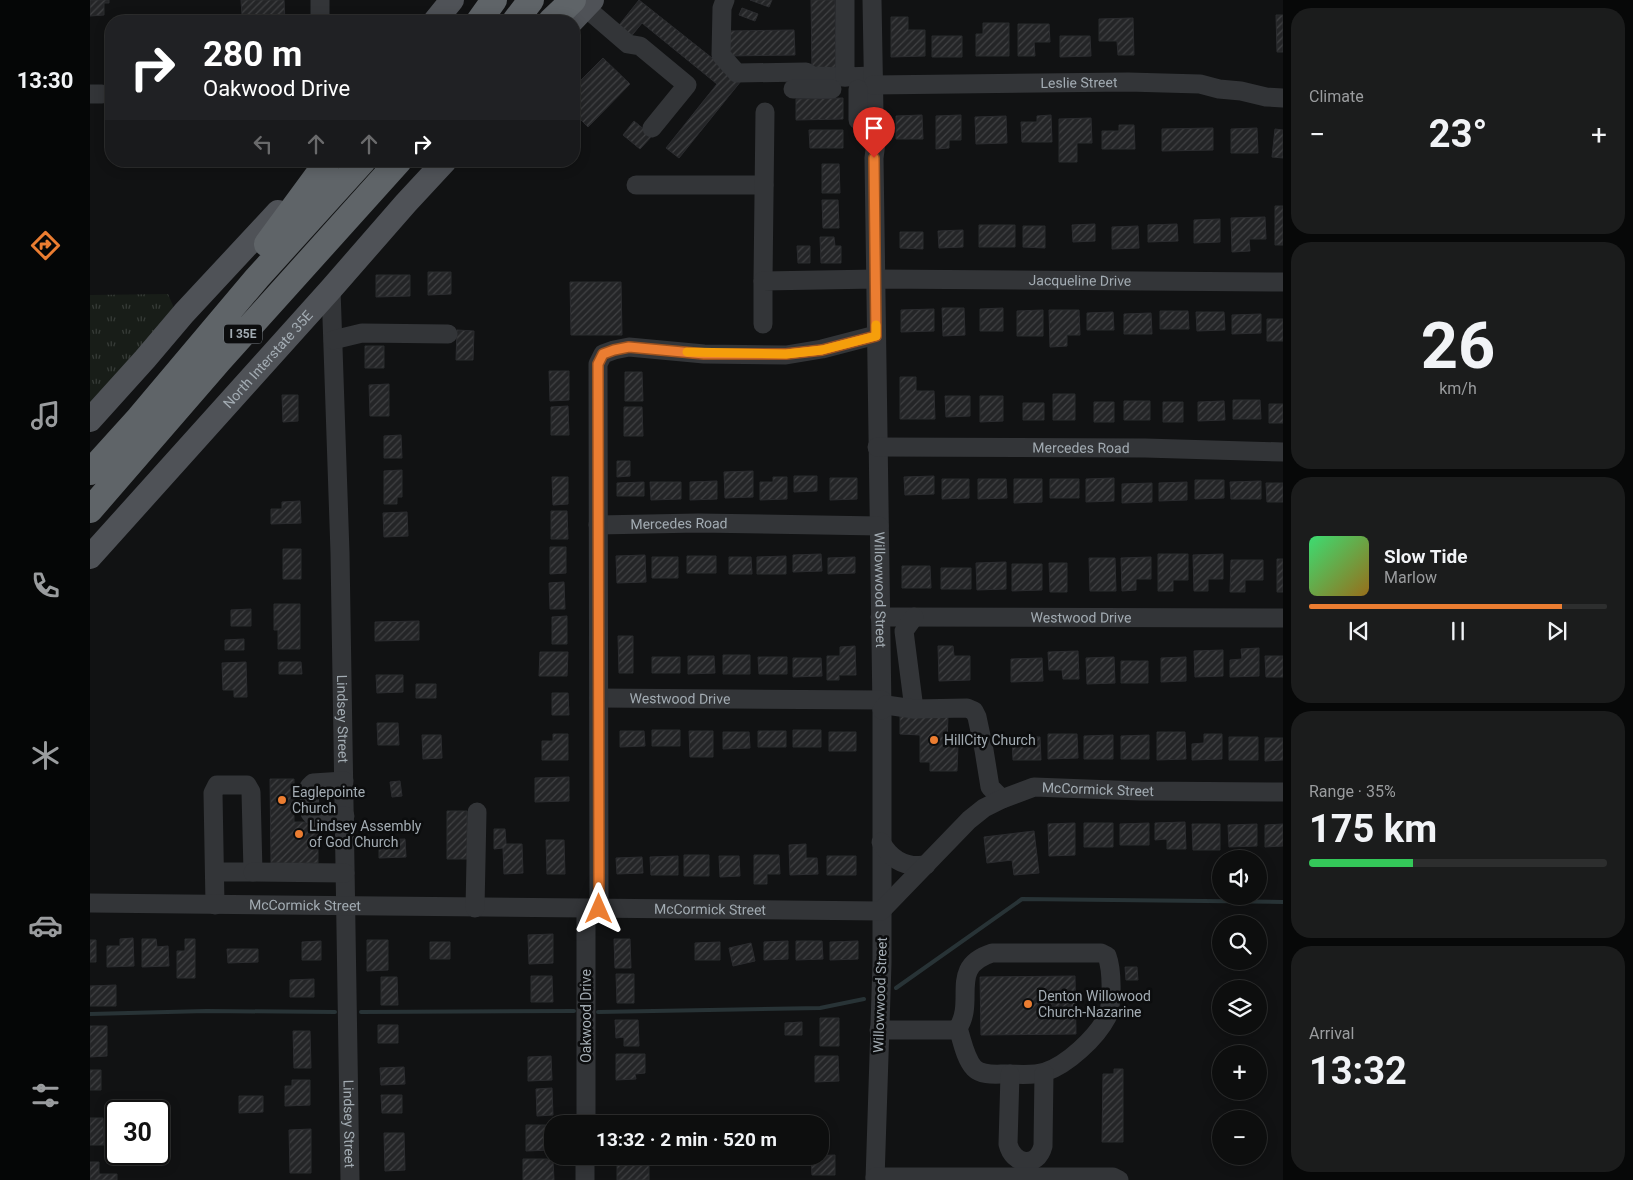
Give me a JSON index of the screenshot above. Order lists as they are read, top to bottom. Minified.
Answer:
{"streets":{"highway":["I 35E"],"main road":["North Interstate 35E"],"street":["Leslie Street","Jacqueline Drive","Mercedes Road","Willowwood Street","Westwood Drive","Lindsey Street","McCormick Street","Oakwood Drive"]},"crossings":[["Leslie Street","Willowwood Street"],["Jacqueline Drive","Willowwood Street"],["North Interstate 35E","Lindsey Street"],["Mercedes Road","Willowwood Street"],["Mercedes Road","Oakwood Drive"],["Willowwood Street","Westwood Drive"],["Willowwood Street","McCormick Street"],["Willowwood Street","Oakwood Drive"],["Westwood Drive","Oakwood Drive"],["Lindsey Street","McCormick Street"],["McCormick Street","Oakwood Drive"]],"places":["HillCity Church","Eaglepointe Church","Lindsey Assembly of God Church","Denton Willowood Church-Nazarine"],"page":{"tabs":"13:30","tile":["Climate",["26","km/h"],["Range · 35%","175 km"],["Arrival","13:32"]],"turn":["280 m","Oakwood Drive"],"heat":["−","23°","+"],"song":["Slow Tide","Marlow"],"map_buttons":["+","−"],"limit":"30","trip":"13:32 · 2 min · 520 m"}}
